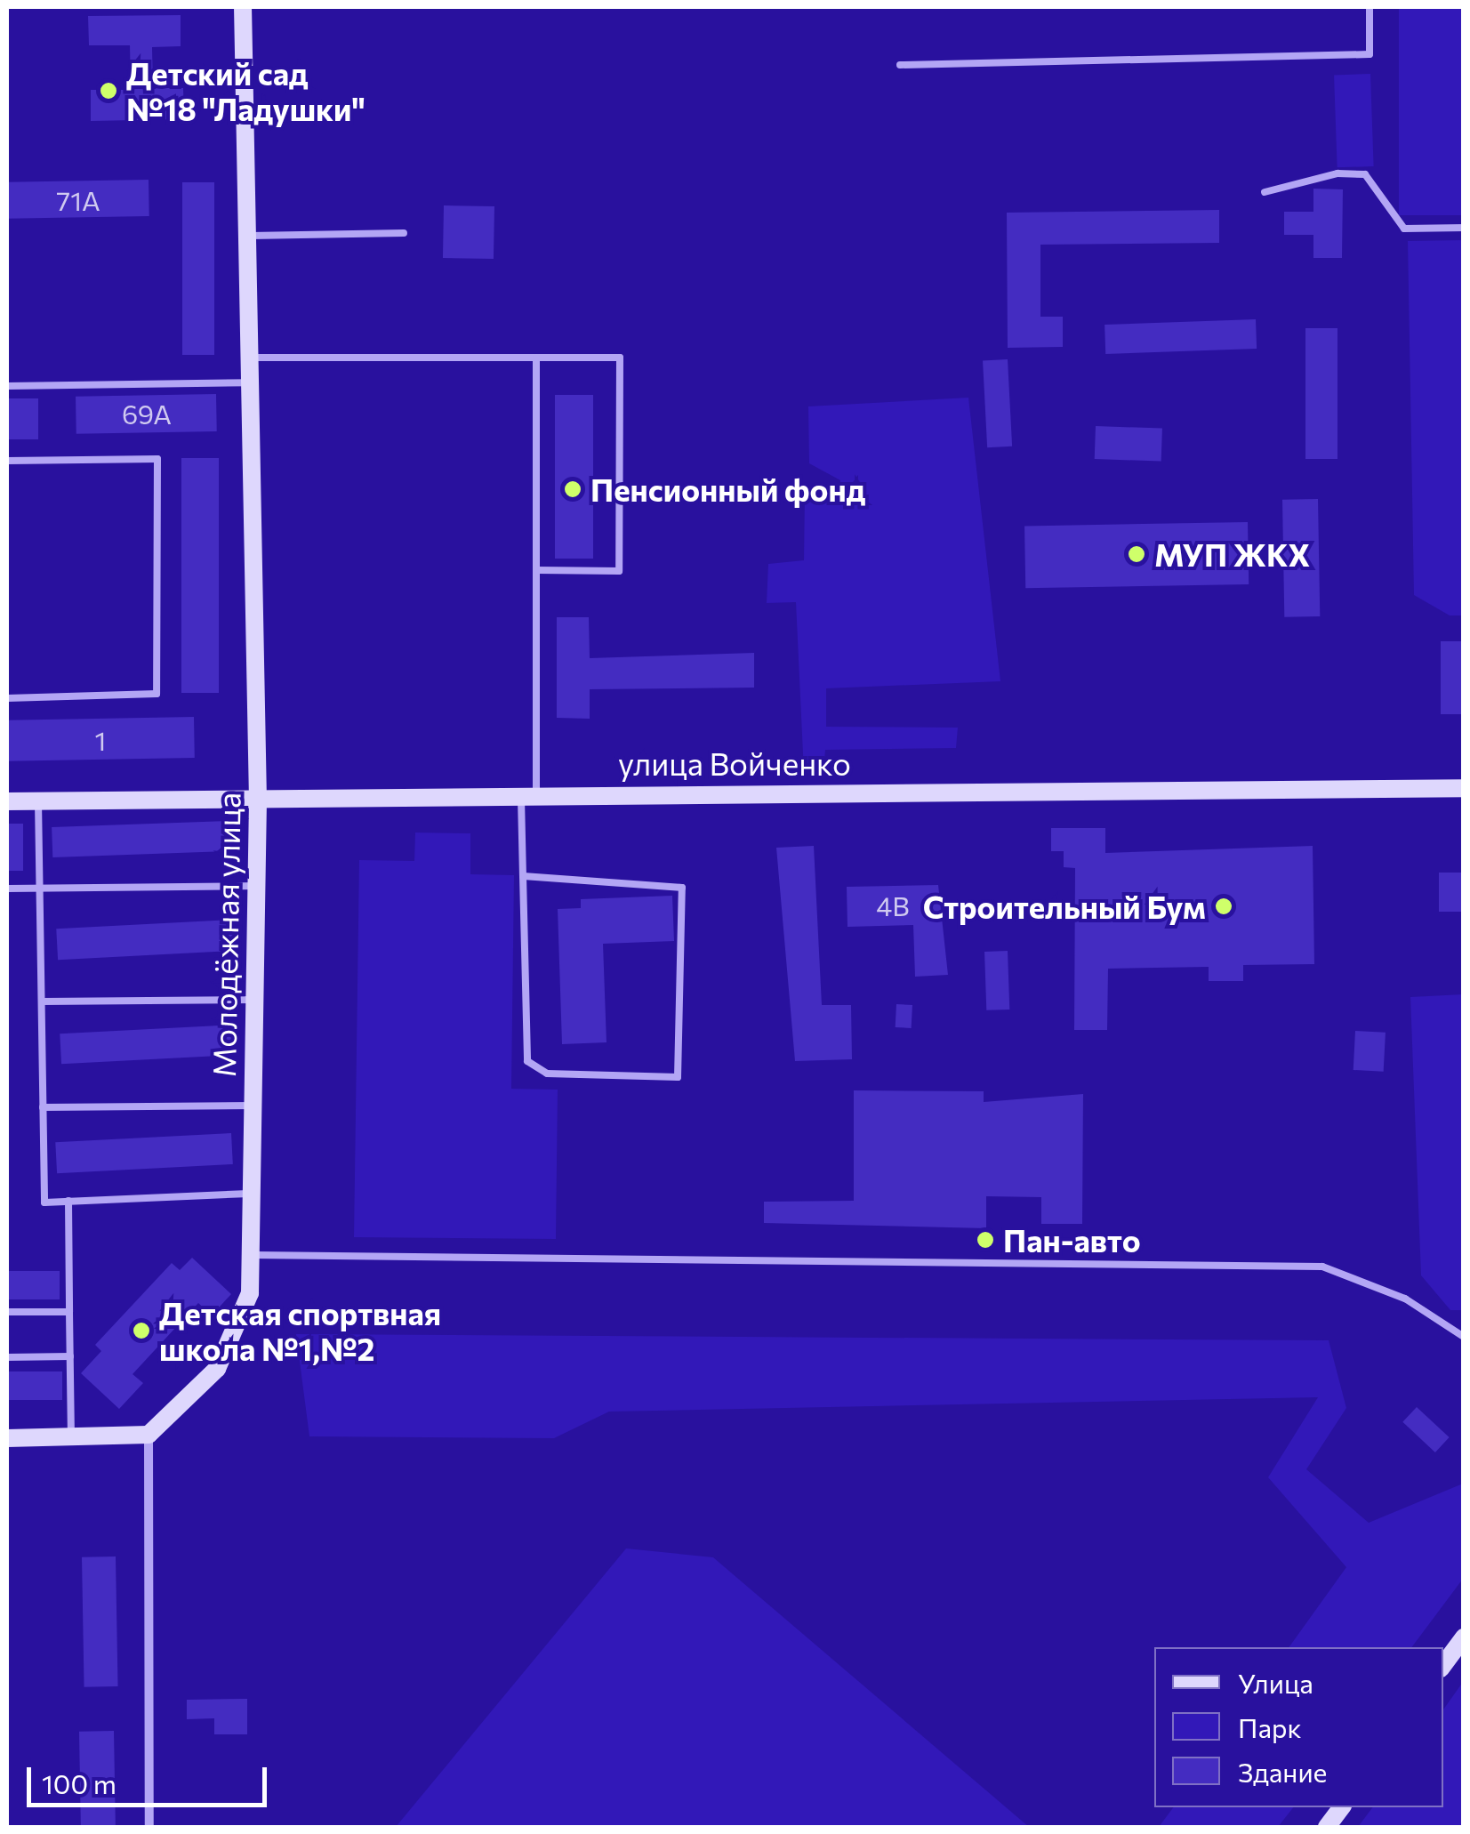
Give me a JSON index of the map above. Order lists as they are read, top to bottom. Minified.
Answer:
{"streets":{"main road":["улица Войченко","Молодёжная улица"]},"crossings":[["улица Войченко","Молодёжная улица"]],"places":["Детский сад №18 \"Ладушки\"","Пенсионный фонд","МУП ЖКХ","Строительный Бум","Пан-авто","Детская спортвная школа №1,№2"],"house_numbers":["71А","69А","1","4В"],"legend":["Улица","Парк","Здание"],"scale_bar":"100 m"}
